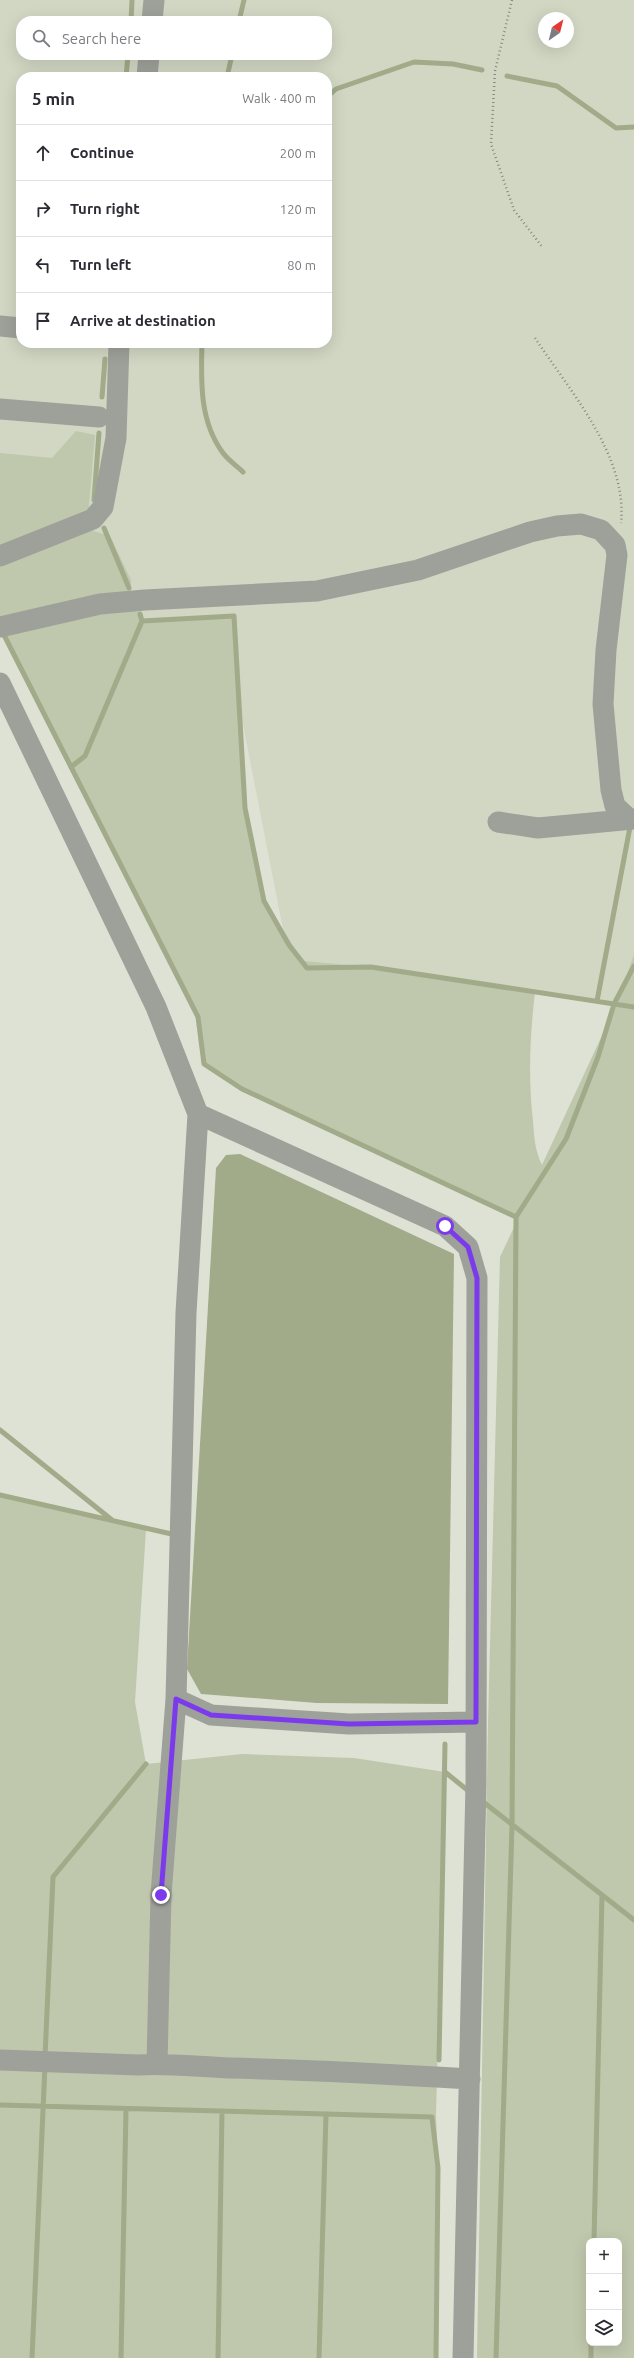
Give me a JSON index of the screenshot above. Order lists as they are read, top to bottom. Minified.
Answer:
{"north":"top right","page":{"search":"Search here","heading":["5 min","Walk · 400 m"],"list":[["Continue","200 m"],["Turn right","120 m"],["Turn left","80 m"],"Arrive at destination"],"map_buttons":["+","−"]}}
